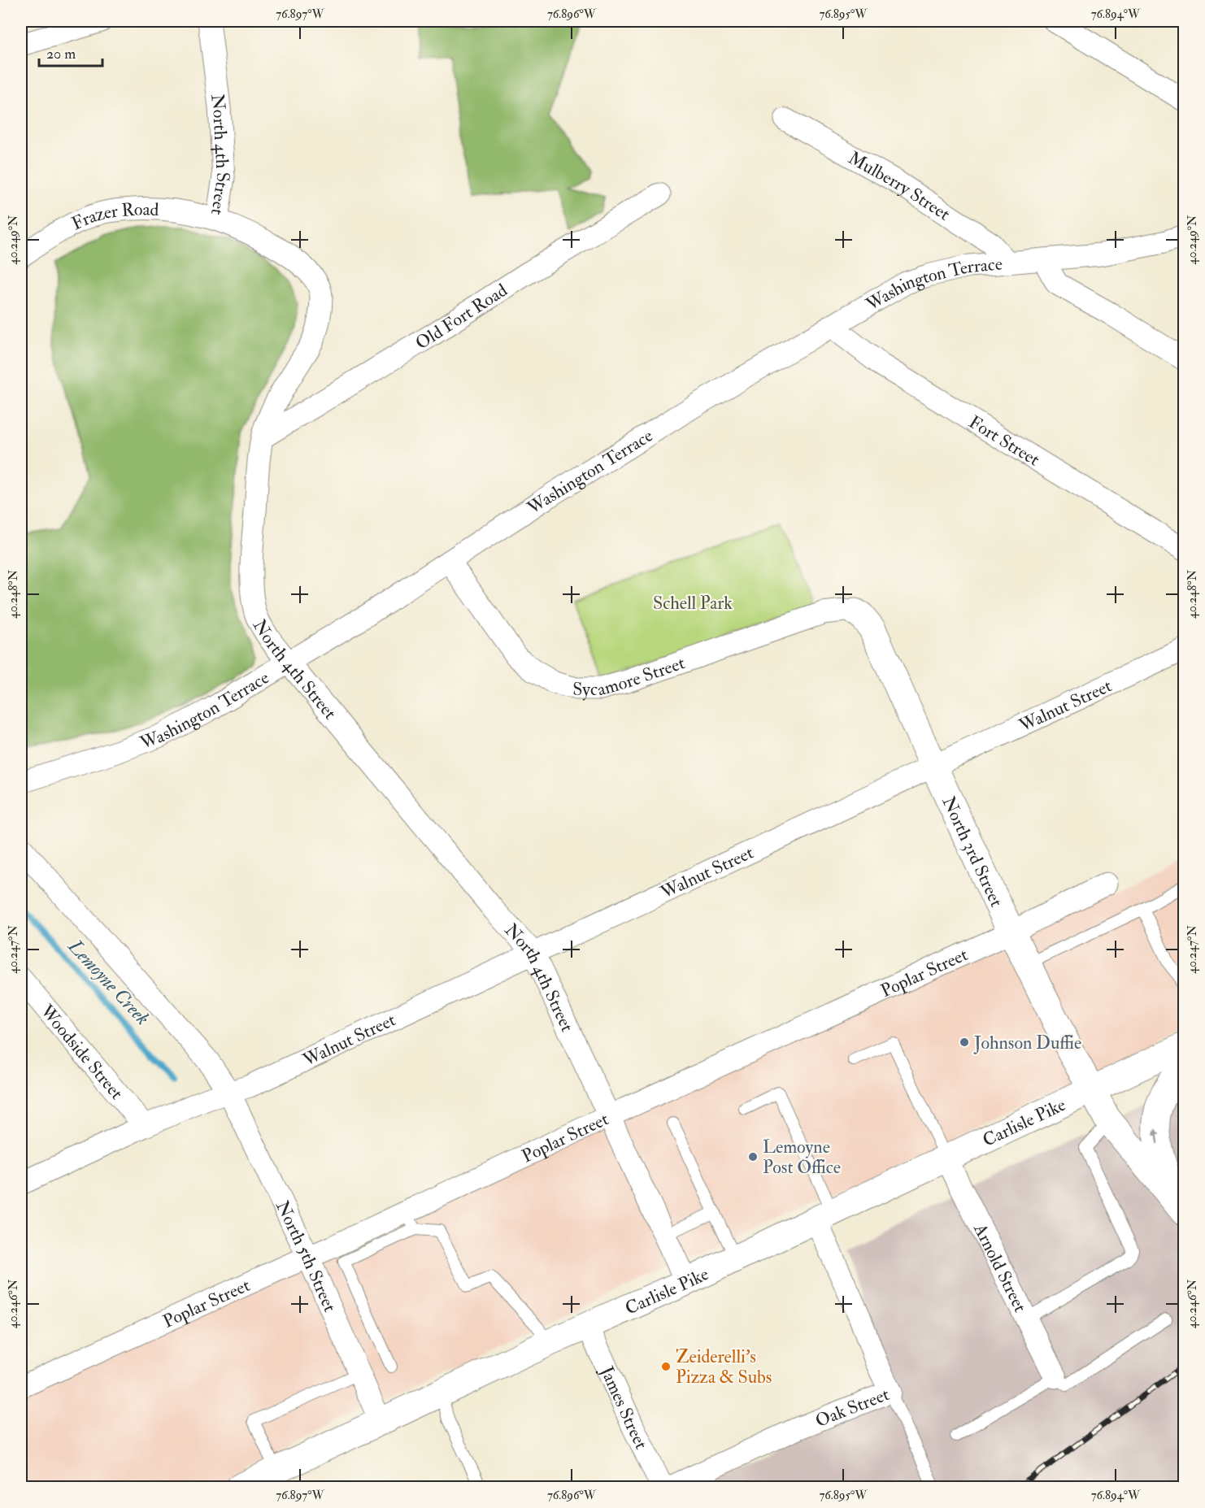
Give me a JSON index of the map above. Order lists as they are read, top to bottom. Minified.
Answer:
{"streets":{"main road":["North 3rd Street","Carlisle Pike"],"street":["North 4th Street","Mulberry Street","Frazer Road","Washington Terrace","Old Fort Road","Fort Street","Sycamore Street","Walnut Street","Poplar Street","Woodside Street","North 5th Street","Arnold Street","Oak Street","James Street"]},"crossings":[["North 4th Street","Frazer Road"],["North 4th Street","Washington Terrace"],["North 4th Street","Old Fort Road"],["North 4th Street","Walnut Street"],["North 4th Street","Poplar Street"],["North 4th Street","Carlisle Pike"],["Mulberry Street","Washington Terrace"],["Washington Terrace","Fort Street"],["Washington Terrace","Sycamore Street"],["Sycamore Street","North 3rd Street"],["Walnut Street","North 3rd Street"],["Walnut Street","North 5th Street"],["North 3rd Street","Poplar Street"],["North 3rd Street","Carlisle Pike"],["Poplar Street","North 5th Street"],["Carlisle Pike","North 5th Street"],["Carlisle Pike","Arnold Street"],["Carlisle Pike","Oak Street"],["Carlisle Pike","James Street"]],"water":["Lemoyne Creek"],"parks":["Schell Park"],"places":["Johnson Duffie","Lemoyne Post Office","Zeiderelli's Pizza & Subs"],"scale_bar":"20 m","coordinates":["76.897°W","76.896°W","76.895°W","76.894°W","40.249°N","40.248°N","40.247°N","40.246°N"]}
